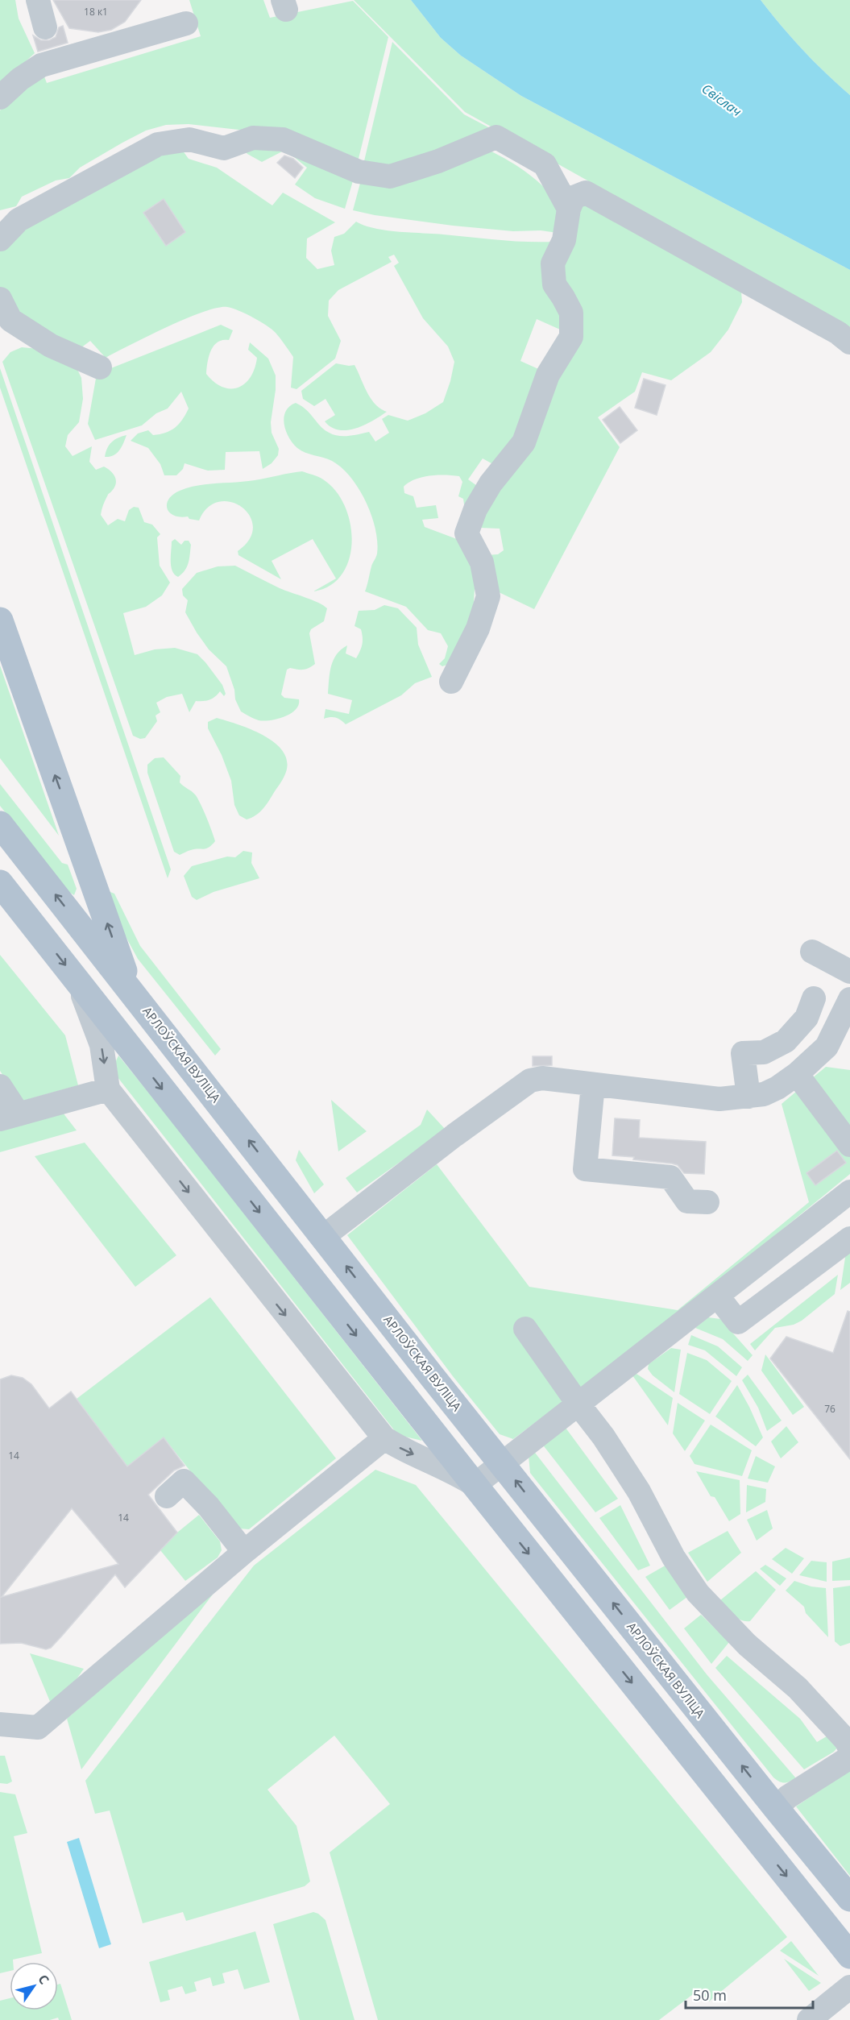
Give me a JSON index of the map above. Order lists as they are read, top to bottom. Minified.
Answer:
{"streets":{"main road":["АРЛОЎСКАЯ ВУЛІЦА"]},"water":["Свіслач"],"house_numbers":["18 к1","76","14","14"],"scale_bar":"50 m","north":"top right"}
